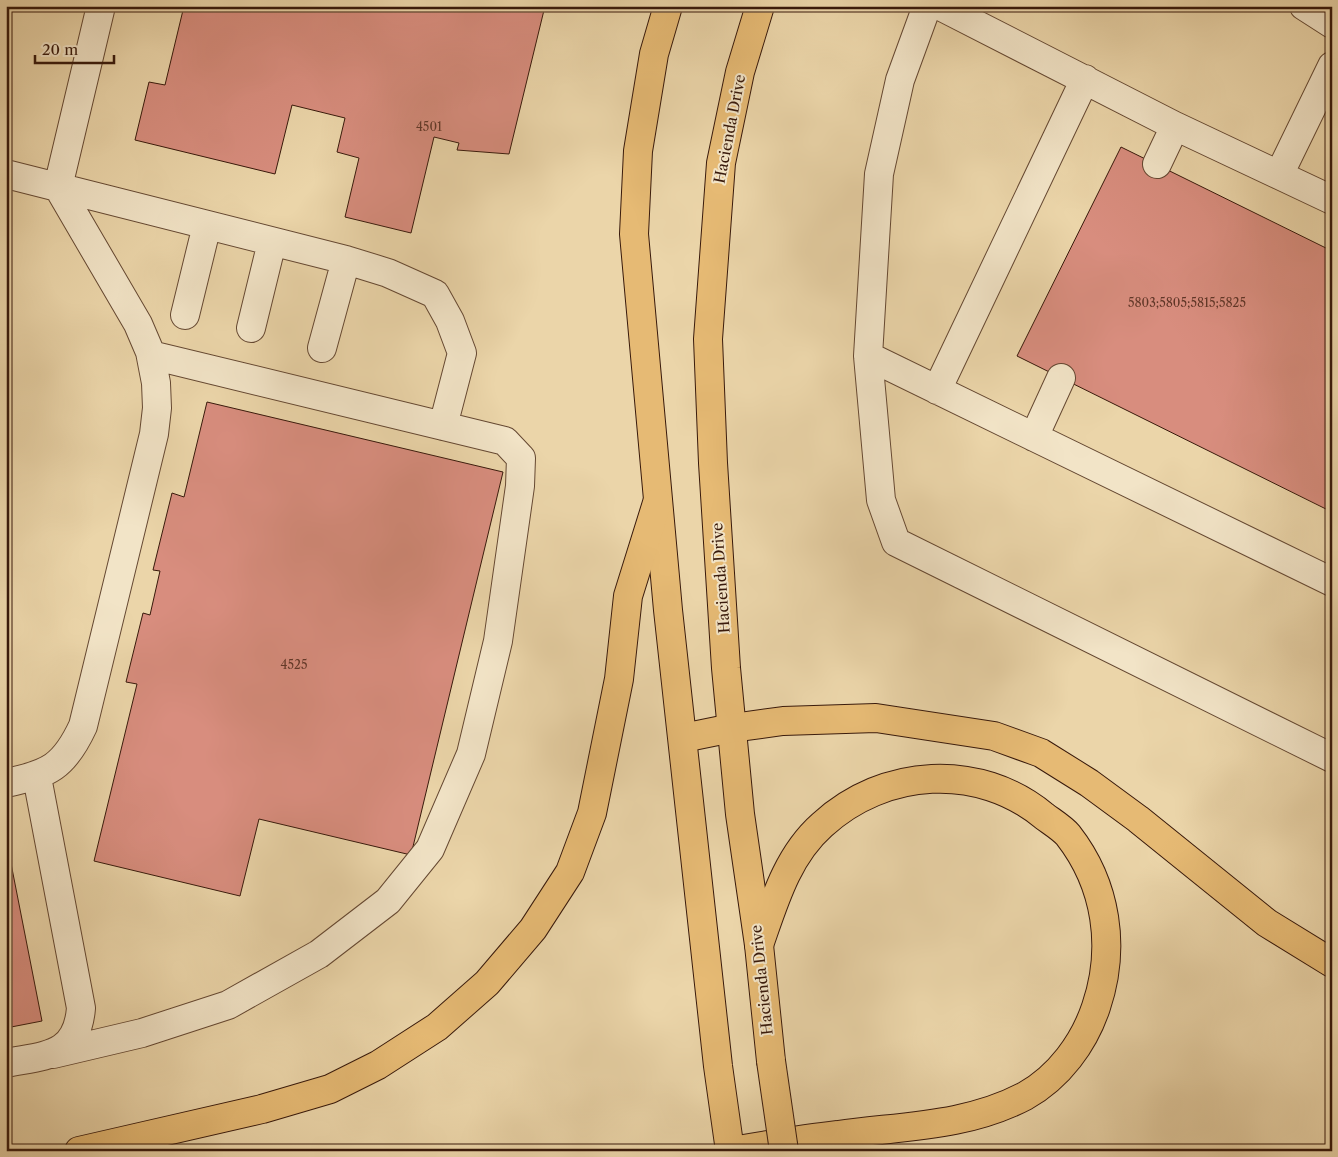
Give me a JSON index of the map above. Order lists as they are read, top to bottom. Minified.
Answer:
{"streets":{"main road":["Hacienda Drive"]},"house_numbers":["4501","5803;5805;5815;5825","4525"],"scale_bar":"20 m"}
